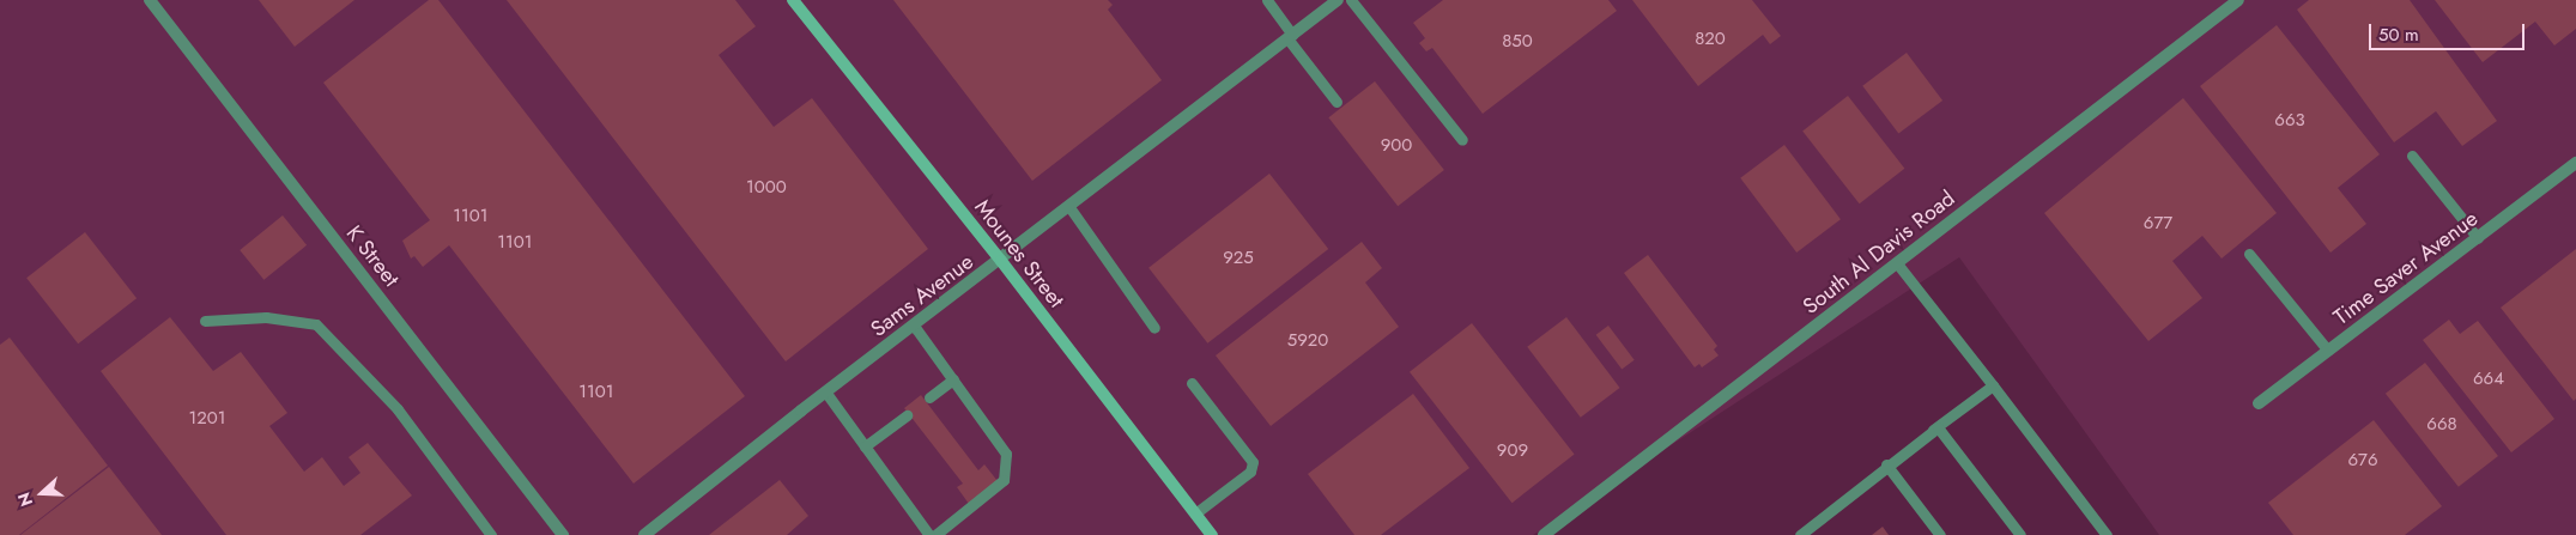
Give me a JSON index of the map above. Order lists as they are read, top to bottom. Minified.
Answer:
{"streets":{"main road":["Mounes Street"],"street":["South Al Davis Road","K Street","Time Saver Avenue","Sams Avenue"]},"crossings":[["Mounes Street","Sams Avenue"]],"house_numbers":["820","850","663","900","1000","1101","677","1101","925","5920","664","1101","1201","668","909","676"],"scale_bar":"50 m","north":"left"}
